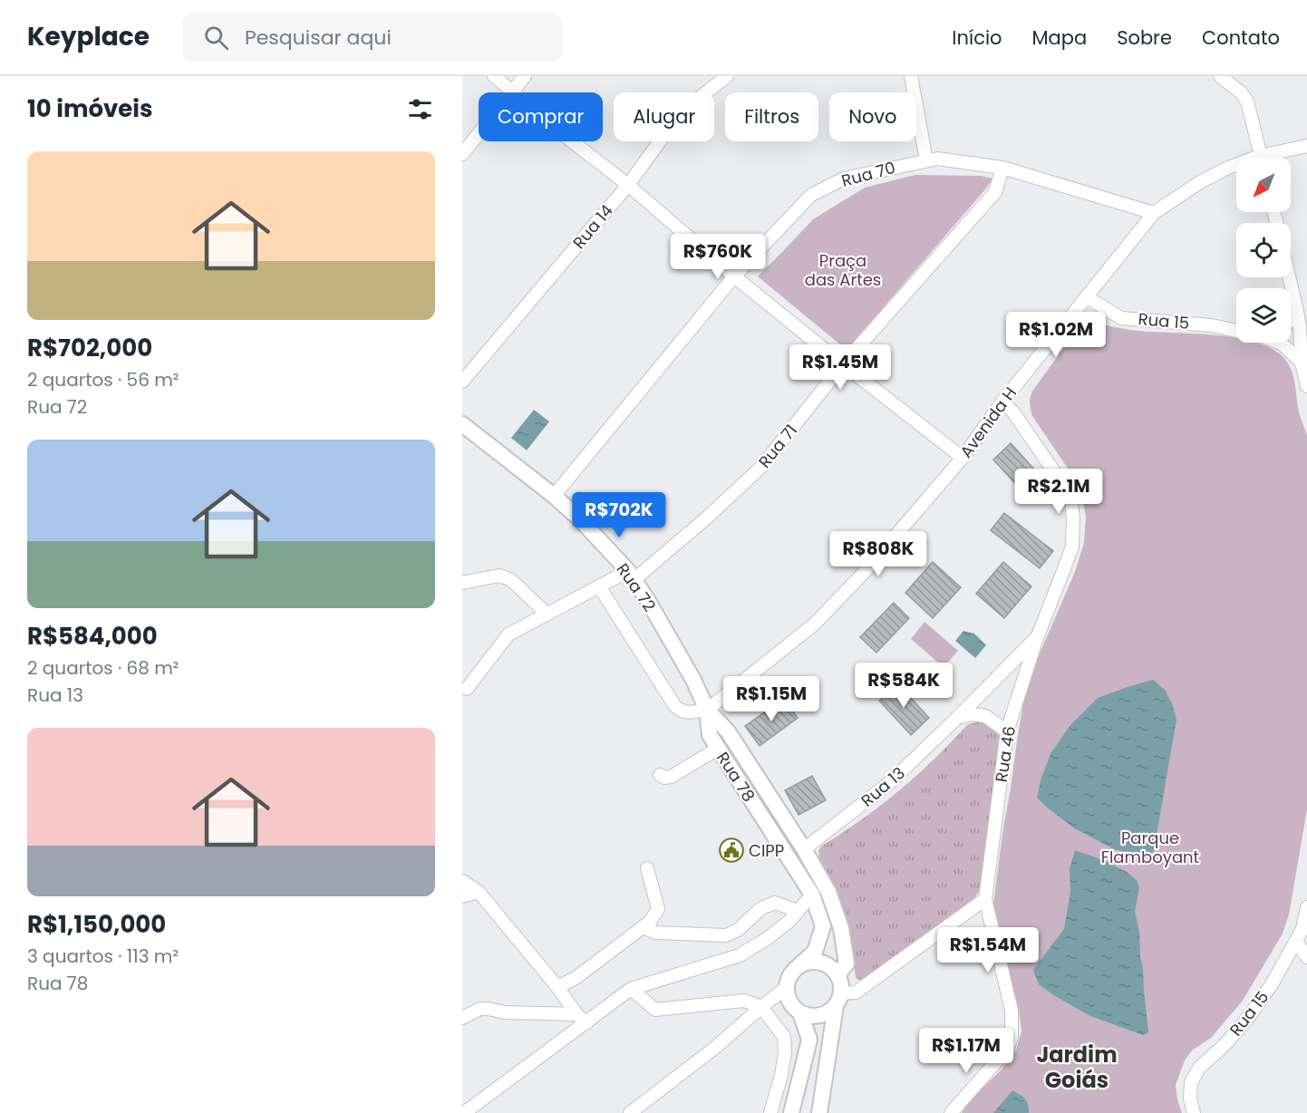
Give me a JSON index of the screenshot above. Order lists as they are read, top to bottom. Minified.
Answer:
{"streets":{"main road":["Rua 72","Rua 78"],"street":["Rua 70","Rua 14","Rua 15","Avenida H","Rua 71","Rua 46","Rua 13"]},"crossings":[["Rua 70","Avenida H"],["Rua 70","Rua 71"],["Rua 70","Rua 72"],["Rua 15","Avenida H"],["Avenida H","Rua 72"],["Avenida H","Rua 46"],["Avenida H","Rua 78"],["Rua 71","Rua 72"],["Rua 72","Rua 78"],["Rua 46","Rua 13"],["Rua 78","Rua 13"]],"districts":["Jardim Goiás"],"parks":["Praça das Artes","Parque Flamboyant"],"places":{"public building":["CIPP"]},"north":"bottom left","page":{"header":"Keyplace","search":"Pesquisar aqui","nav":["Início","Mapa","Sobre","Contato"],"heading":"10 imóveis","chip":["Comprar","Alugar","Filtros","Novo"],"list":[{"name":"R$702,000","note":"2 quartos · 56 m² · Rua 72"},{"name":"R$584,000","note":"2 quartos · 68 m² · Rua 13"},{"name":"R$1,150,000","note":"3 quartos · 113 m² · Rua 78"}],"price":["R$760K","R$1.02M","R$1.45M","R$2.1M","R$702K","R$808K","R$584K","R$1.15M","R$1.54M","R$1.17M"]}}
